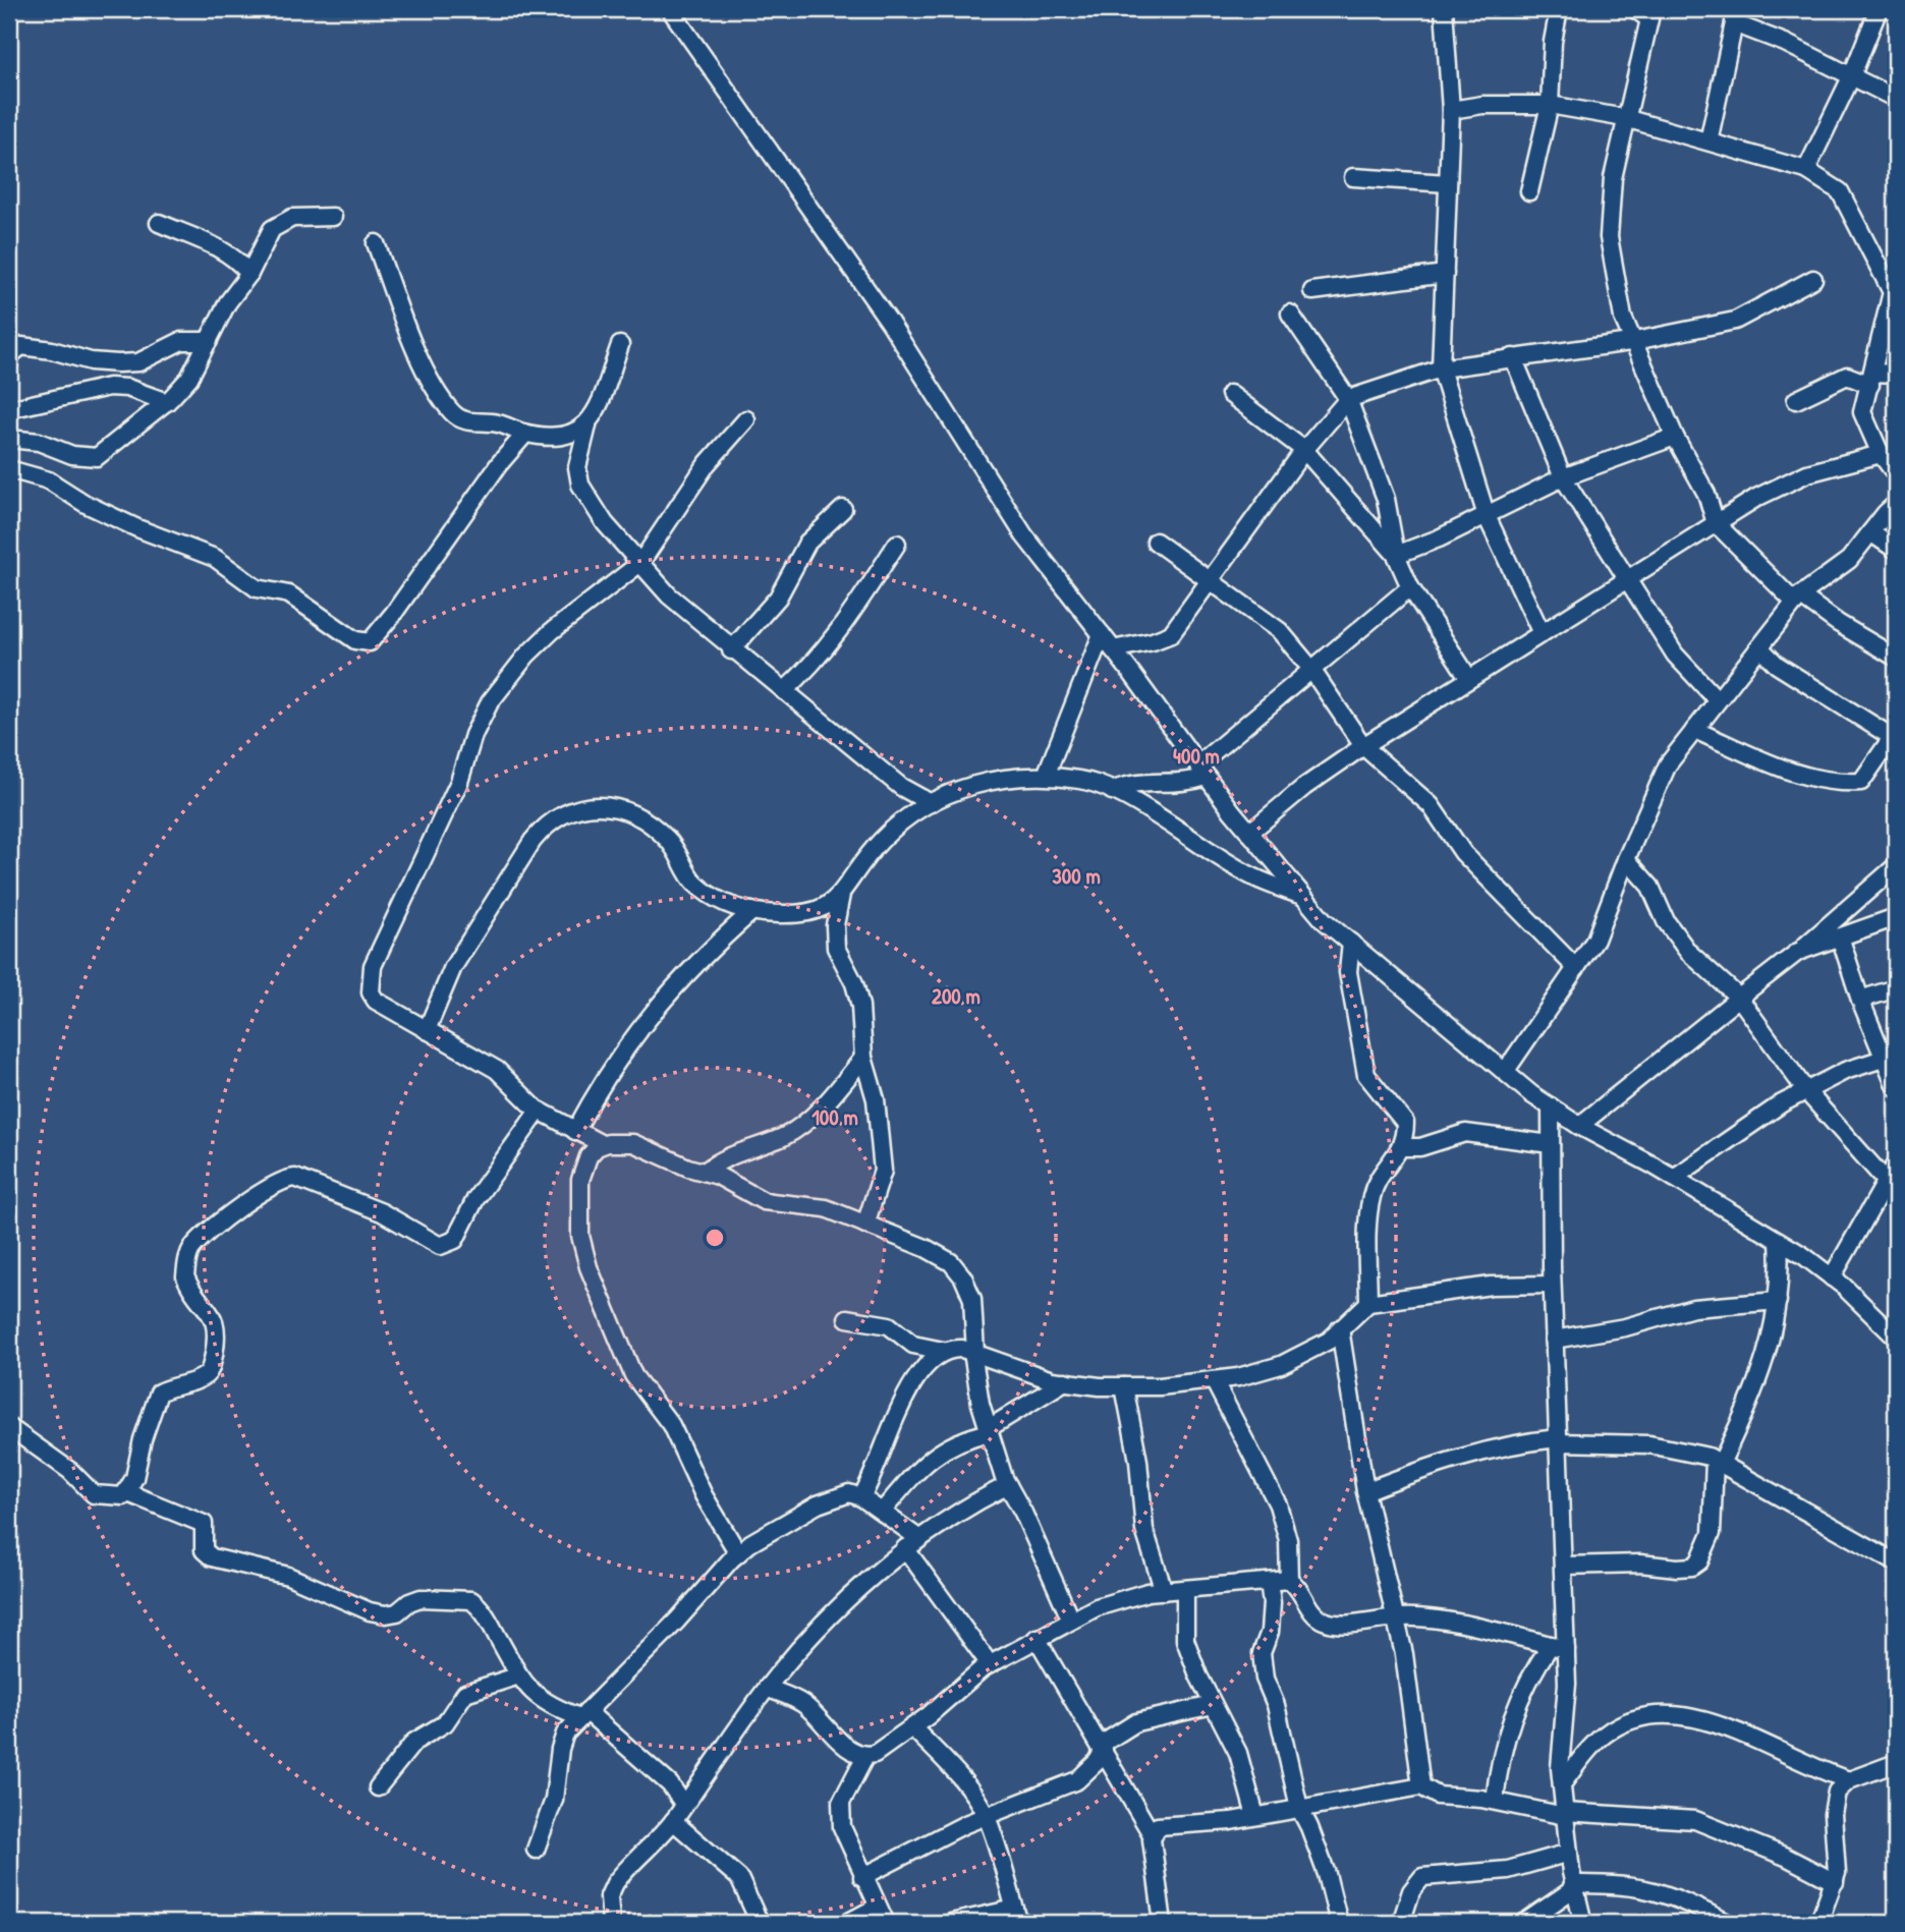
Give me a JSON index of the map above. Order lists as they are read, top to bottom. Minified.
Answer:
{"rings":["400 m","300 m","200 m","100 m"]}
